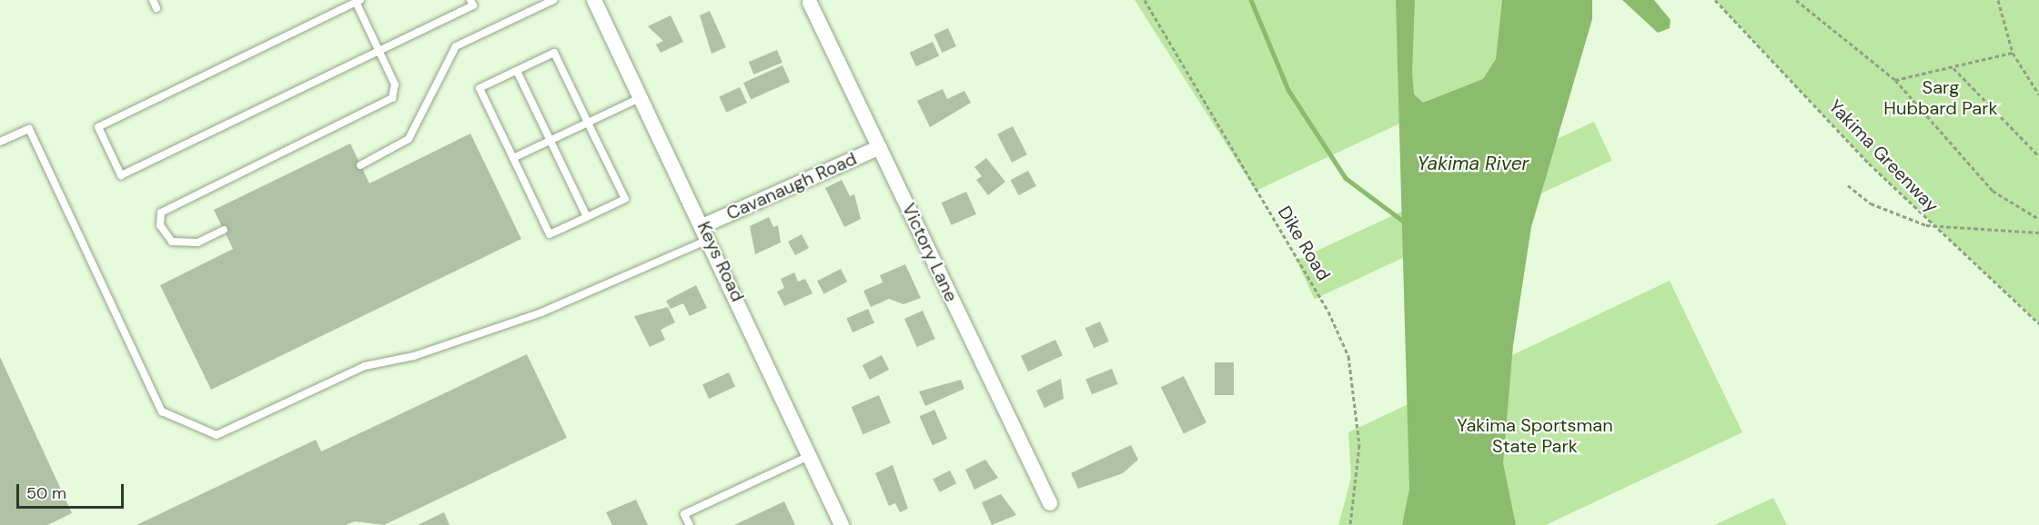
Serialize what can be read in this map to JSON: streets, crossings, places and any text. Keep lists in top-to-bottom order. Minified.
{"streets":{"street":["Cavanaugh Road","Victory Lane","Keys Road"],"path":["Yakima Greenway","Dike Road"]},"crossings":[["Cavanaugh Road","Victory Lane"],["Cavanaugh Road","Keys Road"]],"water":["Yakima River"],"parks":["Sarg Hubbard Park","Yakima Sportsman State Park"],"scale_bar":"50 m"}
